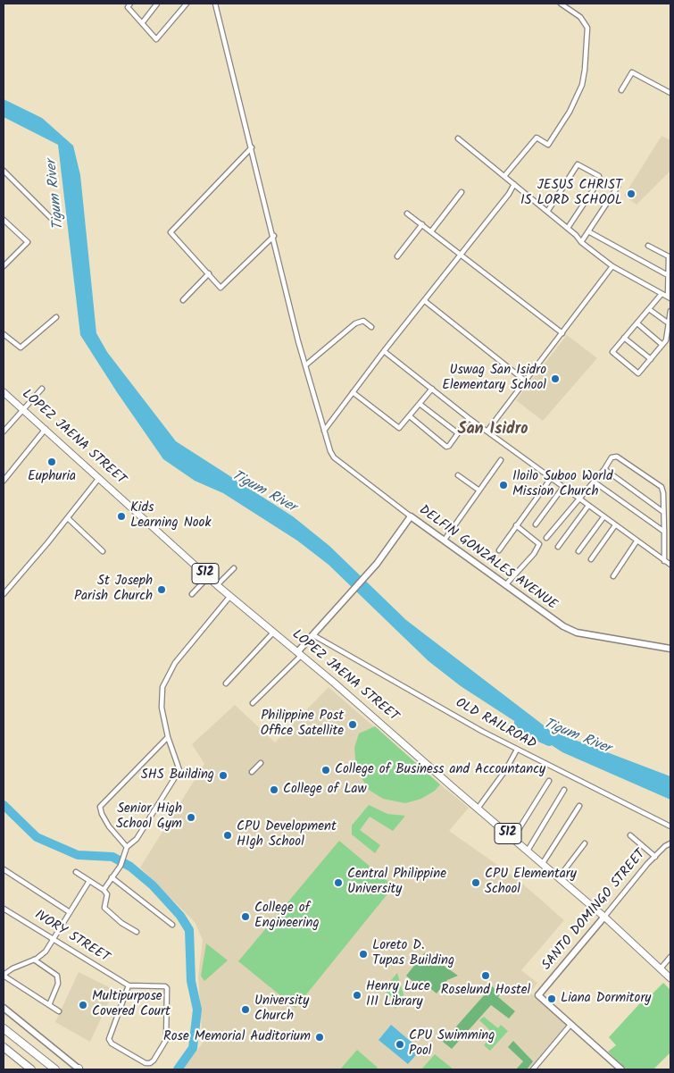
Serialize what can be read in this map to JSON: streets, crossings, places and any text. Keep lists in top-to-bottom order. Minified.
{"streets":{"main road":["LOPEZ JAENA STREET","512"],"street":["DELFIN GONZALES AVENUE","OLD RAILROAD","SANTO DOMINGO STREET","IVORY STREET"]},"crossings":[["LOPEZ JAENA STREET","SANTO DOMINGO STREET"]],"districts":["San Isidro"],"water":["Tigum River"],"places":["JESUS CHRIST IS LORD SCHOOL","Uswag San Isidro Elementary School","Euphuria","Iloilo Suboo World Mission Church","Kids Learning Nook","St Joseph Parish Church","Philippine Post Office Satellite","College of Business and Accountancy","SHS Building","College of Law","Senior High School Gym","CPU Development HIgh School","Central Philippine University","CPU Elementary School","College of Engineering","Loreto D. Tupas Building","Roselund Hostel","Henry Luce III Library","Liana Dormitory","Multipurpose Covered Court","University Church","Rose Memorial Auditorium","CPU Swimming Pool"]}
